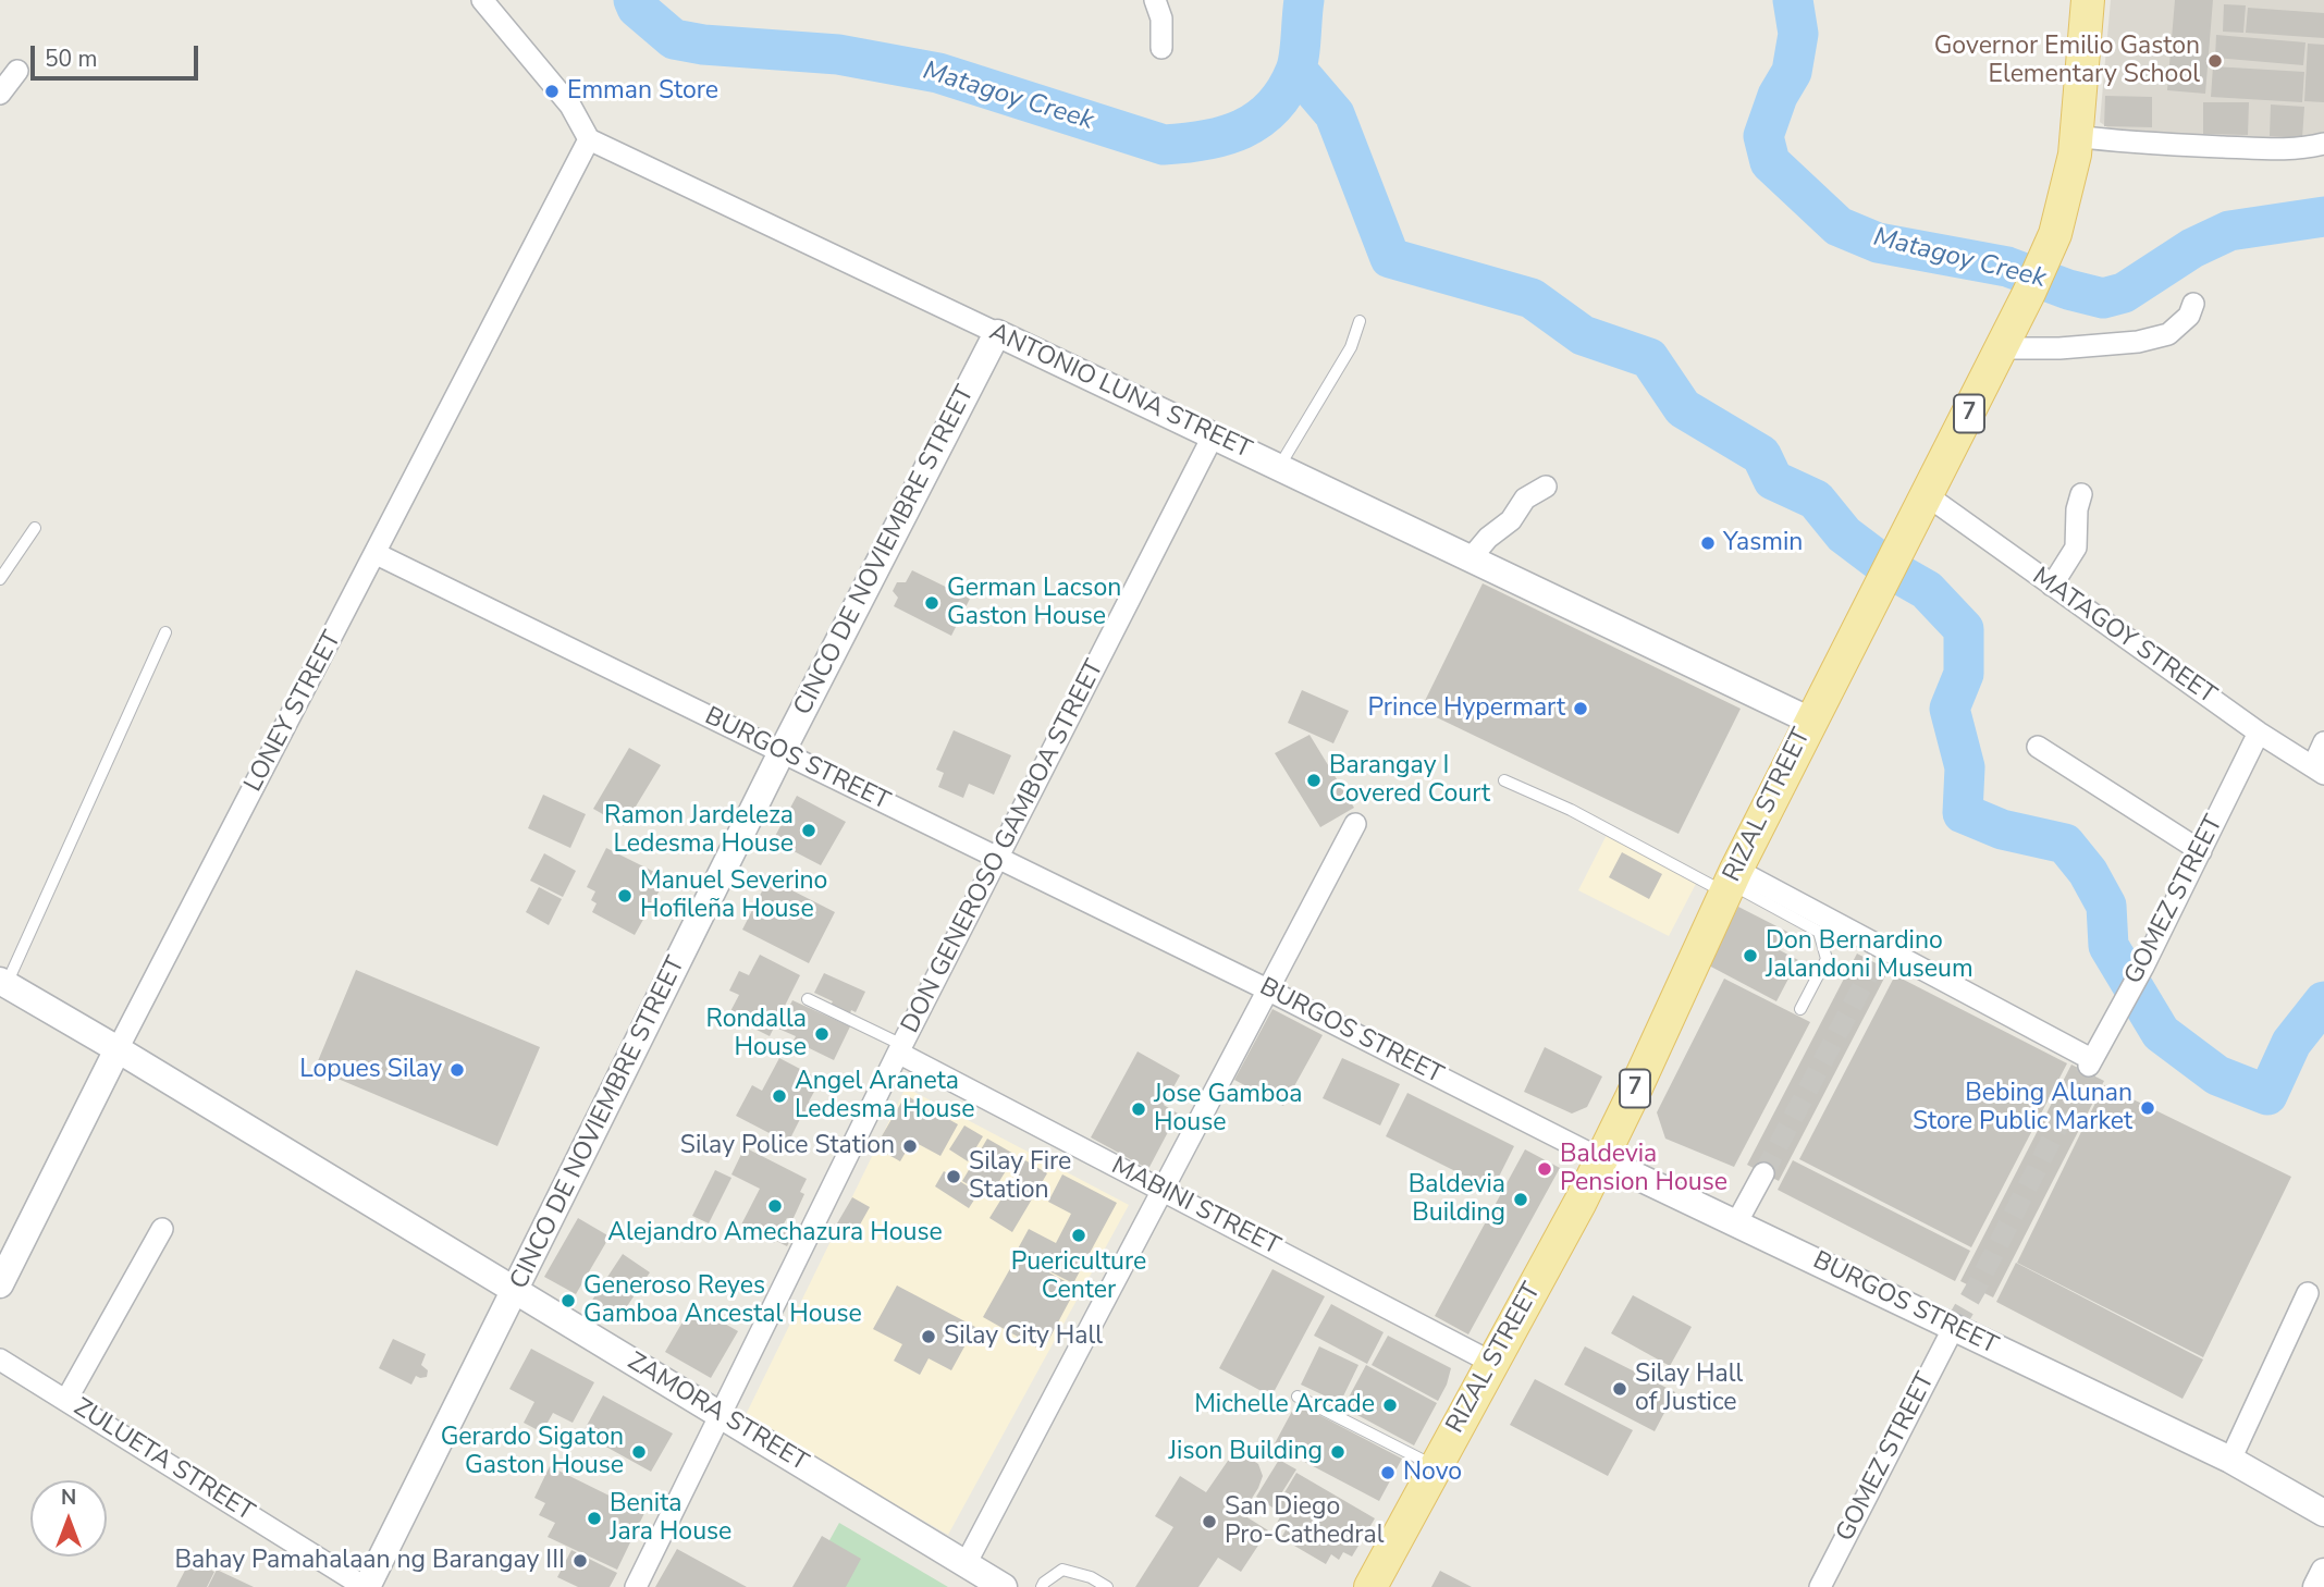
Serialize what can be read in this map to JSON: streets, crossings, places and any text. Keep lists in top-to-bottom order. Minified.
{"streets":{"main road":["7","RIZAL STREET"],"street":["ANTONIO LUNA STREET","CINCO DE NOVIEMBRE STREET","MATAGOY STREET","LONEY STREET","BURGOS STREET","DON GENEROSO GAMBOA STREET","GOMEZ STREET","MABINI STREET","ZAMORA STREET","ZULUETA STREET"]},"crossings":[["ANTONIO LUNA STREET","CINCO DE NOVIEMBRE STREET"],["ANTONIO LUNA STREET","LONEY STREET"],["ANTONIO LUNA STREET","RIZAL STREET"],["ANTONIO LUNA STREET","DON GENEROSO GAMBOA STREET"],["CINCO DE NOVIEMBRE STREET","BURGOS STREET"],["CINCO DE NOVIEMBRE STREET","ZAMORA STREET"],["CINCO DE NOVIEMBRE STREET","ZULUETA STREET"],["MATAGOY STREET","RIZAL STREET"],["MATAGOY STREET","GOMEZ STREET"],["LONEY STREET","BURGOS STREET"],["LONEY STREET","ZAMORA STREET"],["BURGOS STREET","RIZAL STREET"],["BURGOS STREET","DON GENEROSO GAMBOA STREET"],["BURGOS STREET","GOMEZ STREET"],["RIZAL STREET","GOMEZ STREET"],["RIZAL STREET","MABINI STREET"],["DON GENEROSO GAMBOA STREET","MABINI STREET"],["DON GENEROSO GAMBOA STREET","ZAMORA STREET"]],"water":["Matagoy Creek"],"places":["Governor Emilio Gaston Elementary School","Emman Store","Yasmin","German Lacson Gaston House","Prince Hypermart","Barangay I Covered Court","Ramon Jardeleza Ledesma House","Manuel Severino Hofileña House","Don Bernardino Jalandoni Museum","Rondalla House","Lopues Silay","Angel Araneta Ledesma House","Bebing Alunan Store Public Market","Jose Gamboa House","Silay Police Station","Baldevia Pension House","Silay Fire Station","Baldevia Building","Alejandro Amechazura House","Puericulture Center","Generoso Reyes Gamboa Ancestal House","Silay City Hall","Silay Hall of Justice","Michelle Arcade","Gerardo Sigaton Gaston House","Jison Building","Novo","Benita Jara House","San Diego Pro-Cathedral","Bahay Pamahalaan ng Barangay III"],"scale_bar":"50 m","north":"top"}
